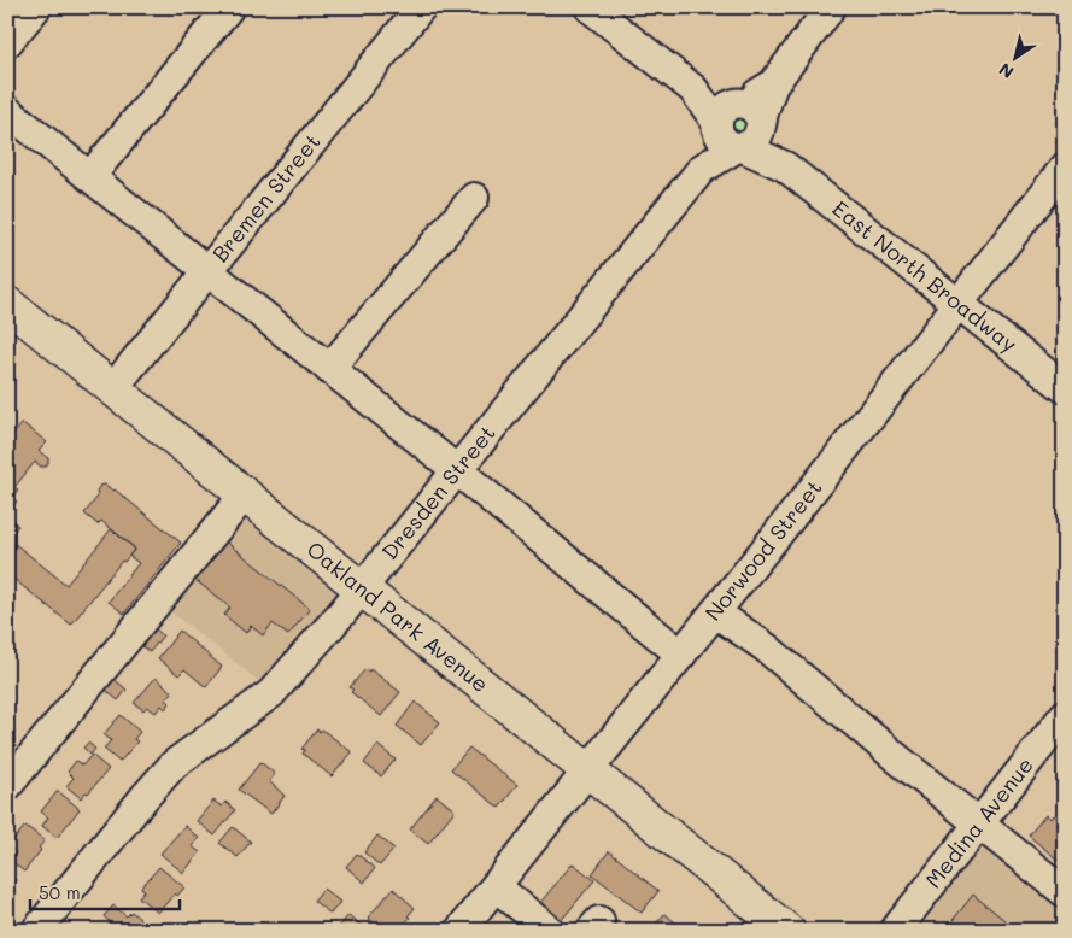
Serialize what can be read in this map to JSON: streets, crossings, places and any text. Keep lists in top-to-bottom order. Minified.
{"streets":{"main road":["Oakland Park Avenue"],"street":["Bremen Street","East North Broadway","Dresden Street","Norwood Street","Medina Avenue"]},"crossings":[["Bremen Street","Oakland Park Avenue"],["East North Broadway","Dresden Street"],["East North Broadway","Norwood Street"],["Dresden Street","Oakland Park Avenue"],["Norwood Street","Oakland Park Avenue"]],"scale_bar":"50 m","north":"bottom left"}
